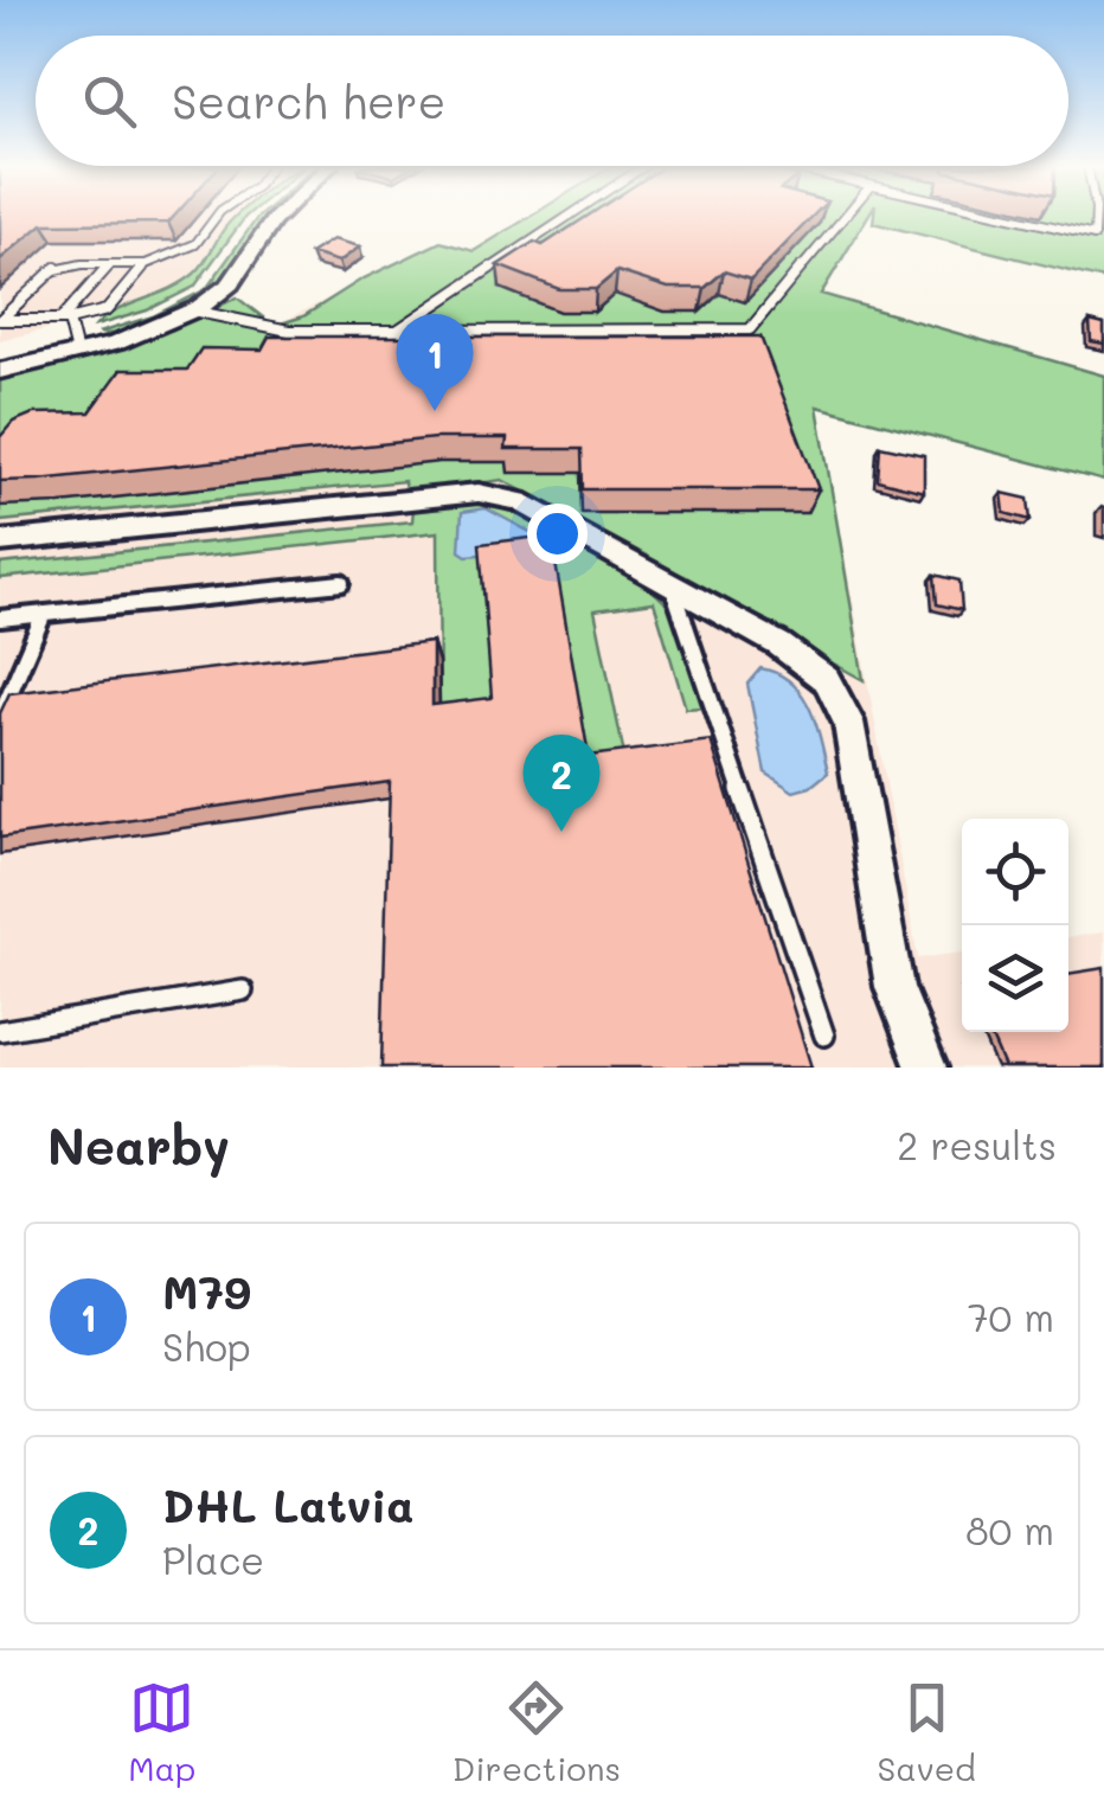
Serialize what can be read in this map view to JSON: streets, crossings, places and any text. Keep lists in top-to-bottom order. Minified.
{"page":{"search":"Search here","pins":["1","2"],"heading":["Nearby","2 results"],"list":[{"mark":"1","name":"M79","note":"Shop","value":"70 m"},{"mark":"2","name":"DHL Latvia","note":"Place","value":"80 m"}],"nav":["Map","Directions","Saved"]}}
